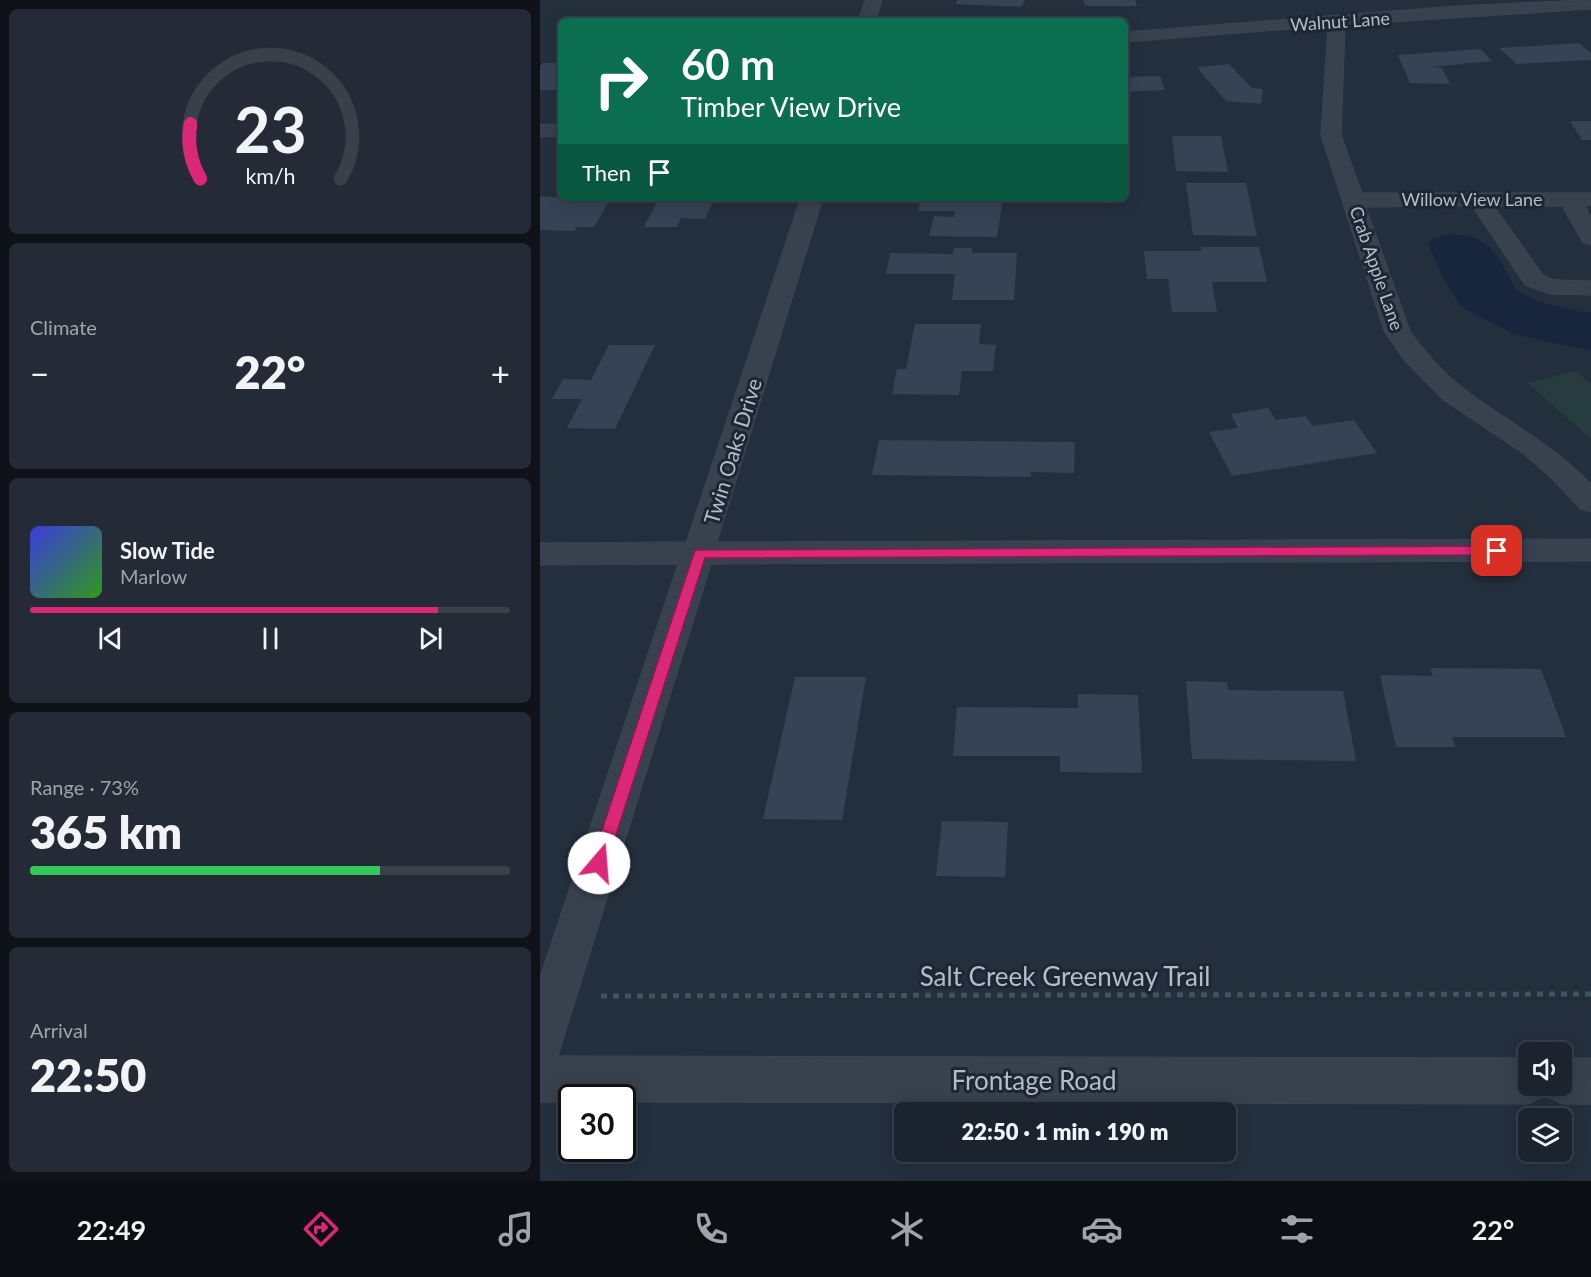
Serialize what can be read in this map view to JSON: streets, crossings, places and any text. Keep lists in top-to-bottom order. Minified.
{"streets":{"street":["Walnut Lane","Willow View Lane","Crab Apple Lane","Twin Oaks Drive","Frontage Road"],"path":["Salt Creek Greenway Trail"]},"crossings":[["Walnut Lane","Crab Apple Lane"],["Willow View Lane","Crab Apple Lane"],["Twin Oaks Drive","Salt Creek Greenway Trail"]],"page":{"turn":["60 m","Timber View Drive"],"then":"Then","tile":["Climate",["Range · 73%","365 km"],["Arrival","22:50"]],"heat":["−","22°","+"],"song":["Slow Tide","Marlow"],"limit":"30","trip":"22:50 · 1 min · 190 m","tabs":["22:49","22°"],"gauge":["23","km/h"]}}
